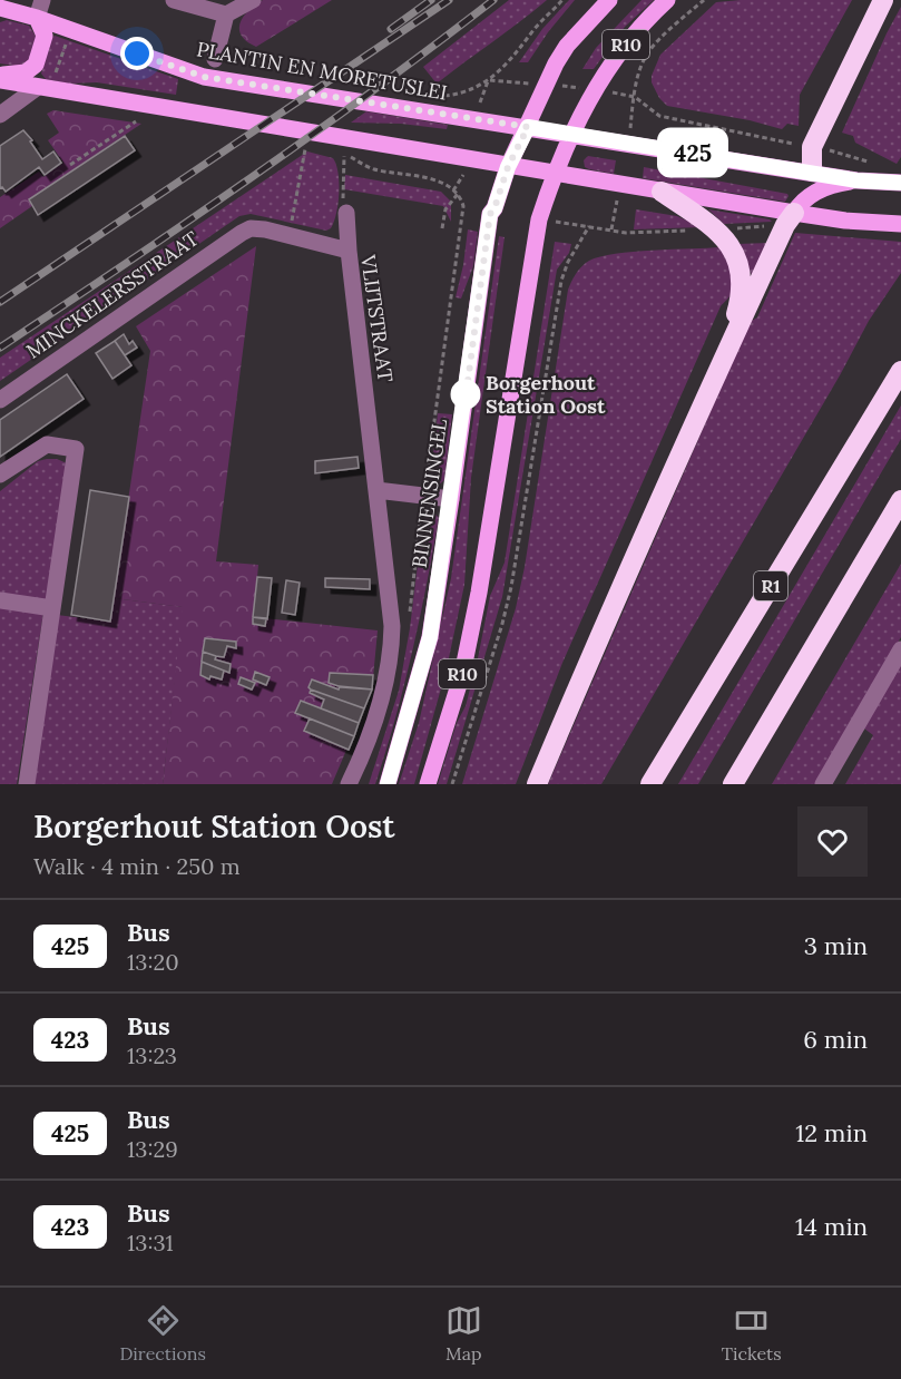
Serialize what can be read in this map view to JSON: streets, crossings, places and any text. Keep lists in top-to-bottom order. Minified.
{"streets":{"highway":["R1"],"main road":["R10","PLANTIN EN MORETUSLEI","BINNENSINGEL"],"street":["MINCKELERSSTRAAT","VLIJTSTRAAT"]},"crossings":[["R10","PLANTIN EN MORETUSLEI"],["R10","BINNENSINGEL"],["MINCKELERSSTRAAT","VLIJTSTRAAT"]],"places":["Borgerhout Station Oost"],"lines":["bus line 425"],"page":{"on_map":"425","heading":["Borgerhout Station Oost","Walk · 4 min · 250 m"],"list":[{"mark":"425","name":"Bus","note":"13:20","value":"3 min"},{"mark":"423","name":"Bus","note":"13:23","value":"6 min"},{"mark":"425","name":"Bus","note":"13:29","value":"12 min"},{"mark":"423","name":"Bus","note":"13:31","value":"14 min"}],"tabs":["Directions","Map","Tickets"]}}
